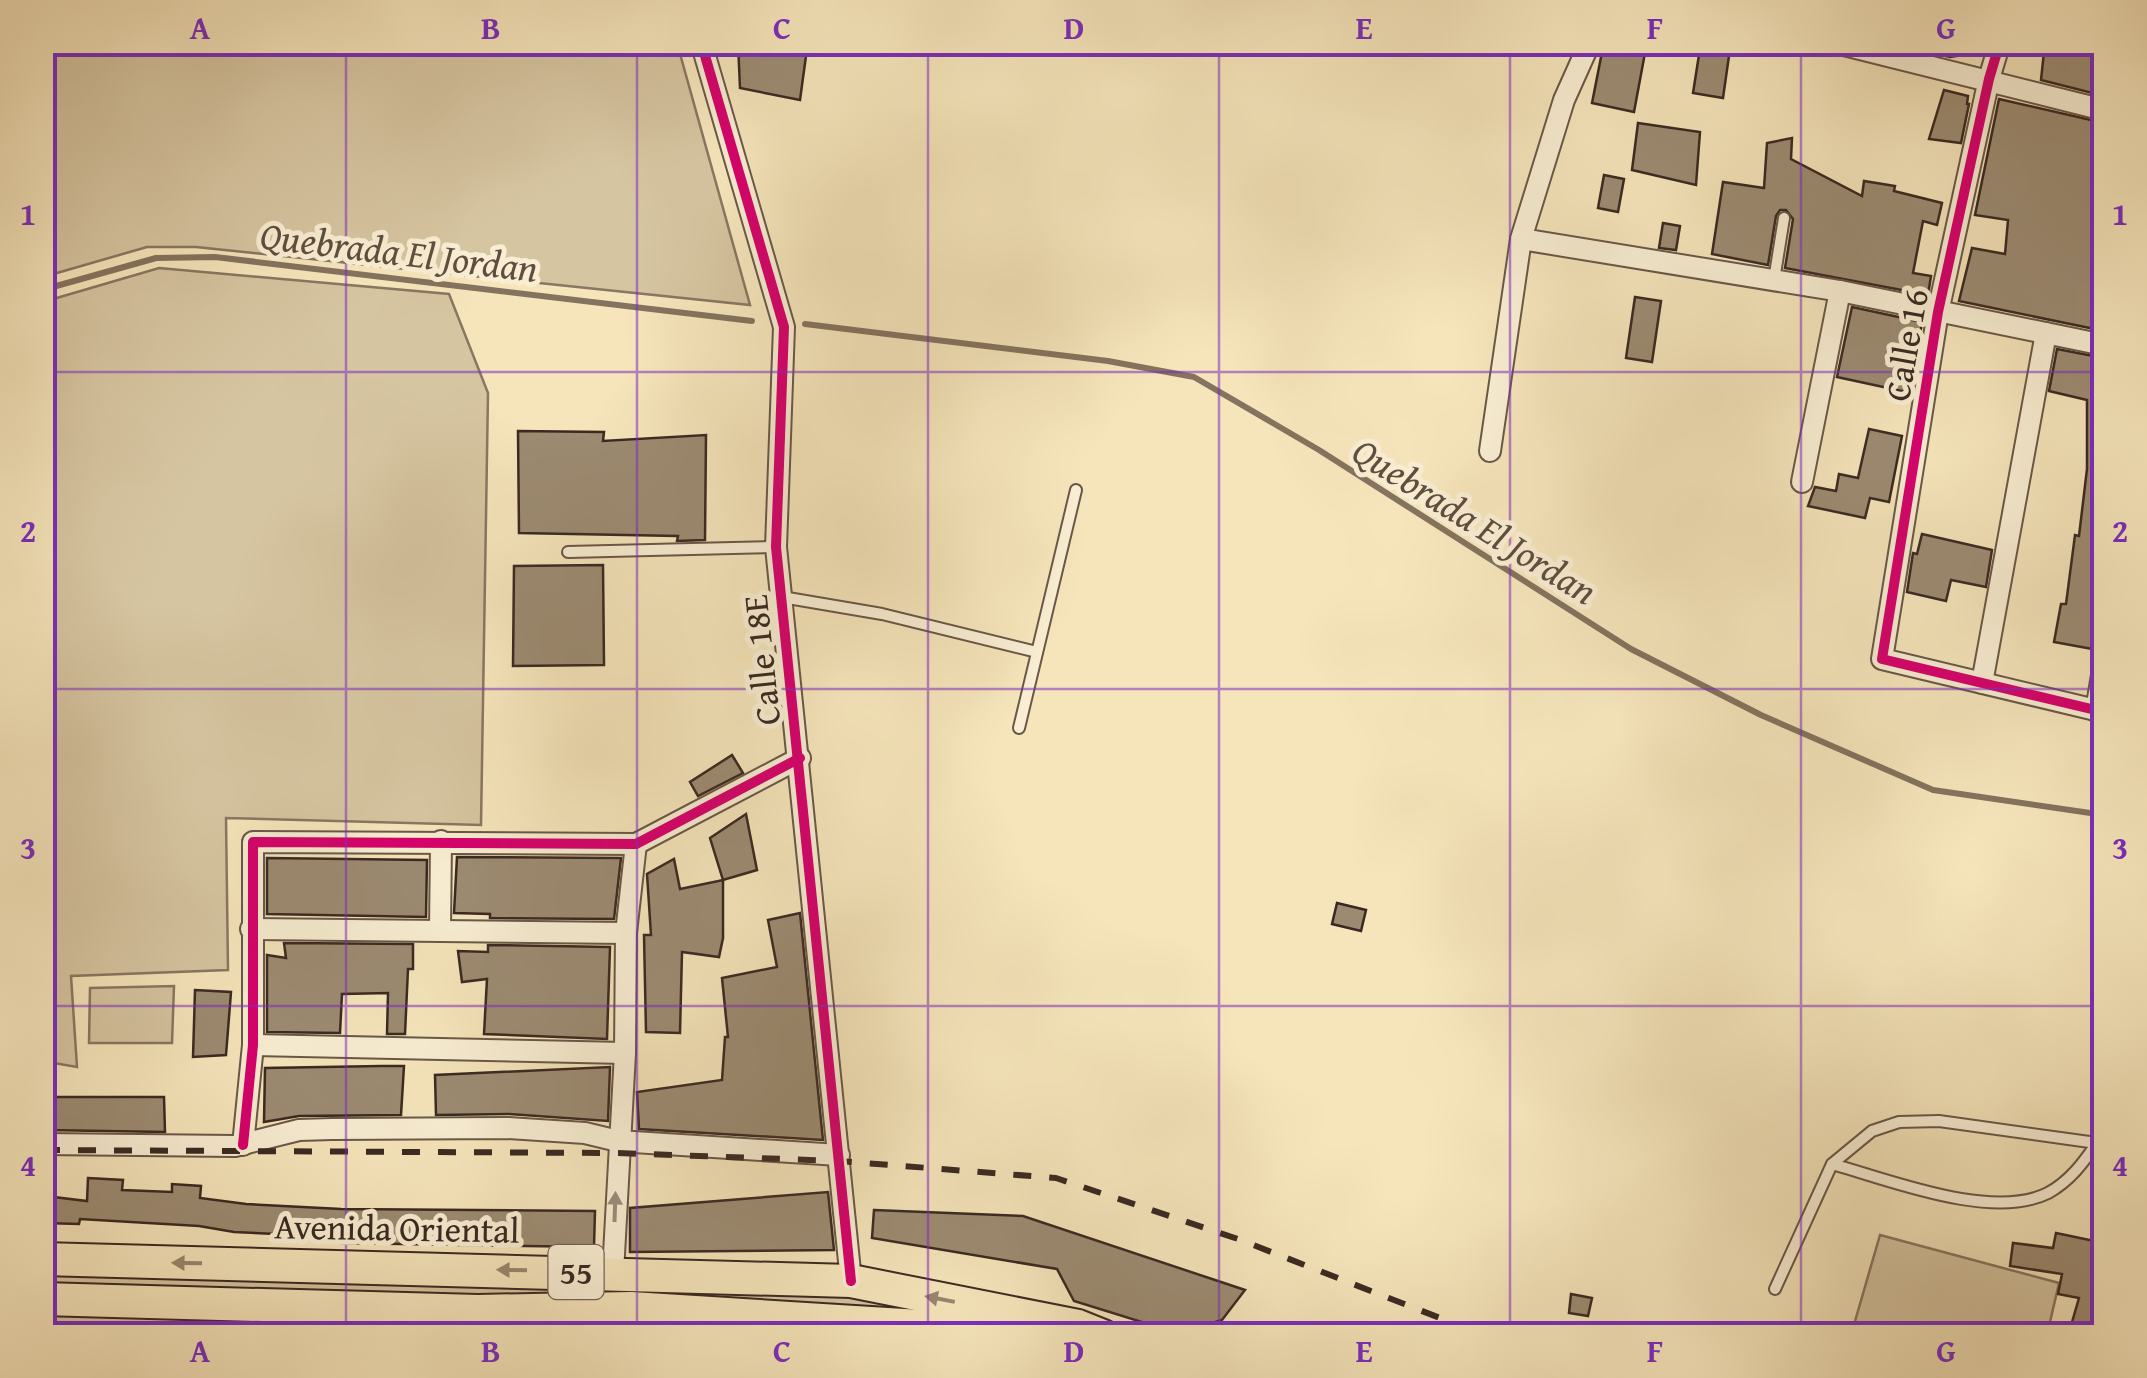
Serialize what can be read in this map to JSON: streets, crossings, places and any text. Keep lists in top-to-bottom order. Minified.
{"streets":{"main road":["Avenida Oriental","55"],"street":["Calle 16","Calle 18E"]},"crossings":[["Calle 18E","Avenida Oriental"]],"water":["Quebrada El Jordan"],"grid":{"columns":["A","B","C","D","E","F","G"],"rows":["1","2","3","4"]}}
